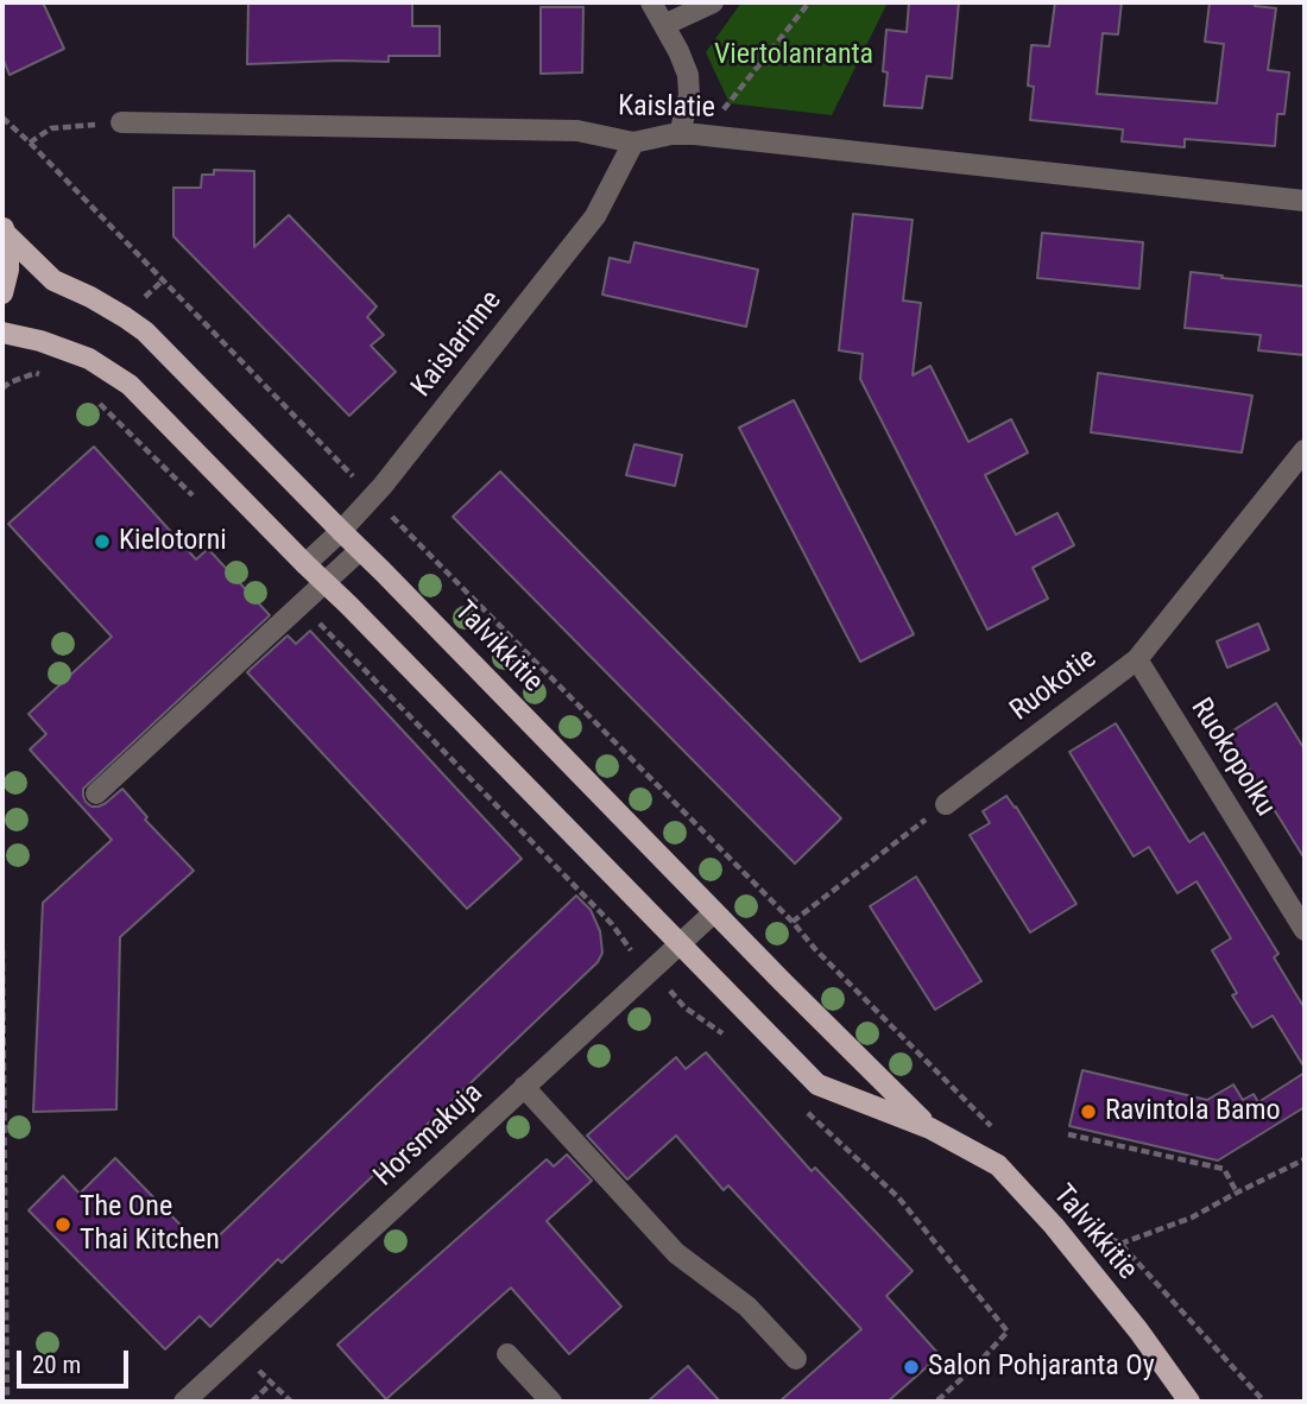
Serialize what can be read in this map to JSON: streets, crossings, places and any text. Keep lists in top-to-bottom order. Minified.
{"streets":{"main road":["Talvikkitie"],"street":["Kaislatie","Kaislarinne","Ruokotie","Ruokopolku","Horsmakuja"]},"crossings":[["Kaislatie","Kaislarinne"],["Kaislarinne","Talvikkitie"],["Talvikkitie","Horsmakuja"],["Ruokotie","Ruokopolku"]],"parks":["Viertolanranta"],"places":["Kielotorni","Ravintola Bamo","The One Thai Kitchen","Salon Pohjaranta Oy"],"scale_bar":"20 m"}
